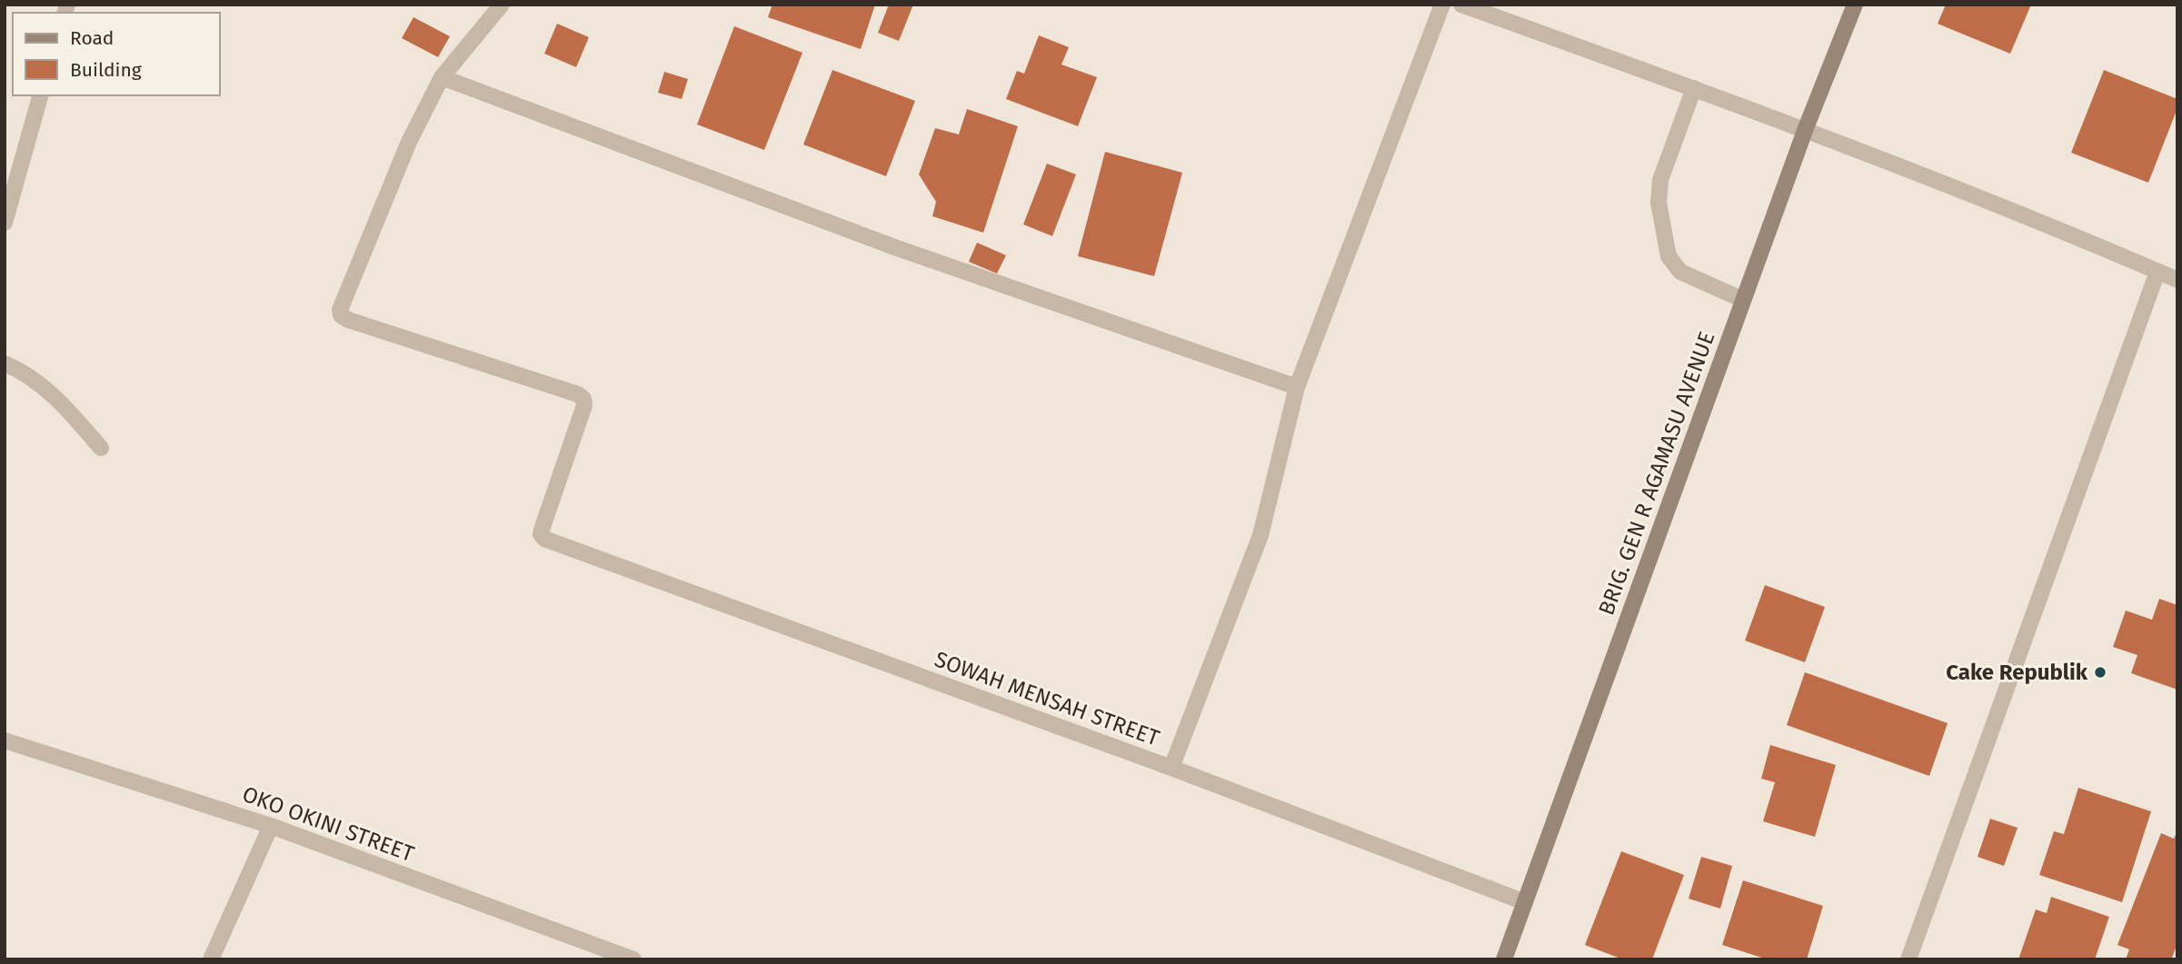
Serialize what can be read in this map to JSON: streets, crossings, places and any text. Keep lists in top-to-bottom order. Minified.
{"streets":{"street":["BRIG. GEN R AGAMASU AVENUE","SOWAH MENSAH STREET","OKO OKINI STREET"]},"crossings":[["BRIG. GEN R AGAMASU AVENUE","SOWAH MENSAH STREET"]],"places":["Cake Republik"],"legend":["Road","Building"]}
